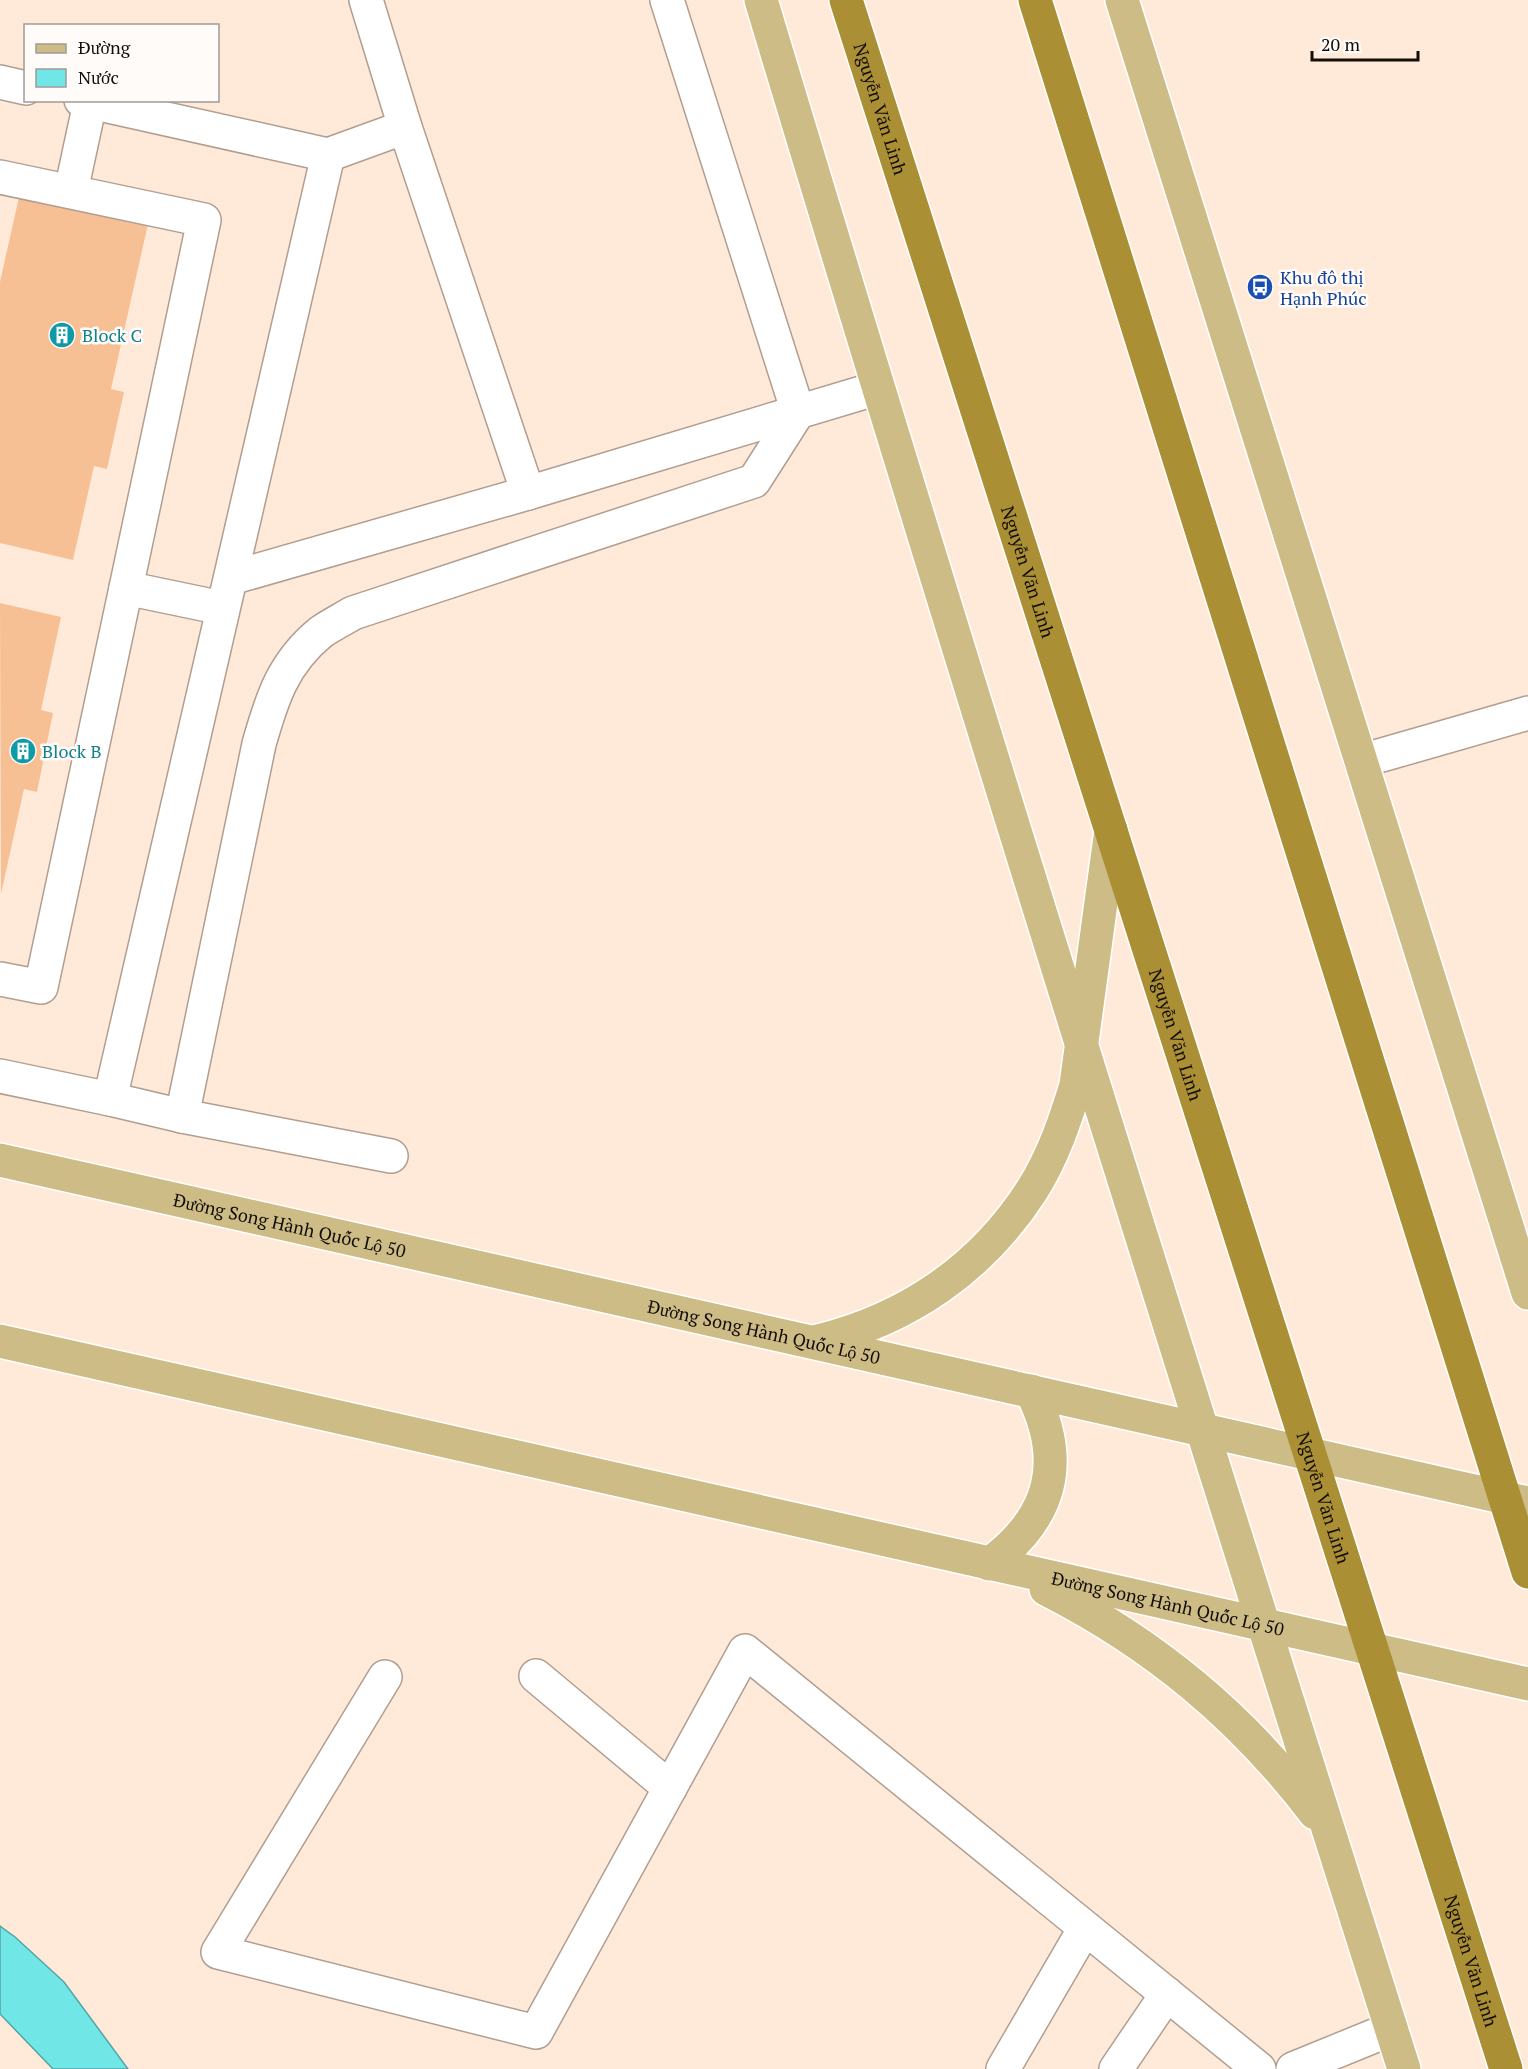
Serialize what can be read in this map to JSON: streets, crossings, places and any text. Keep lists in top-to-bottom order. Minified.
{"streets":{"highway":["Nguyễn Văn Linh"],"main road":["Đường Song Hành Quốc Lộ 50"]},"crossings":[["Nguyễn Văn Linh","Đường Song Hành Quốc Lộ 50"]],"places":{"bus stop":["Khu đô thị Hạnh Phúc"],"building":["Block C","Block B"]},"legend":["Đường","Nước"],"scale_bar":"20 m"}
